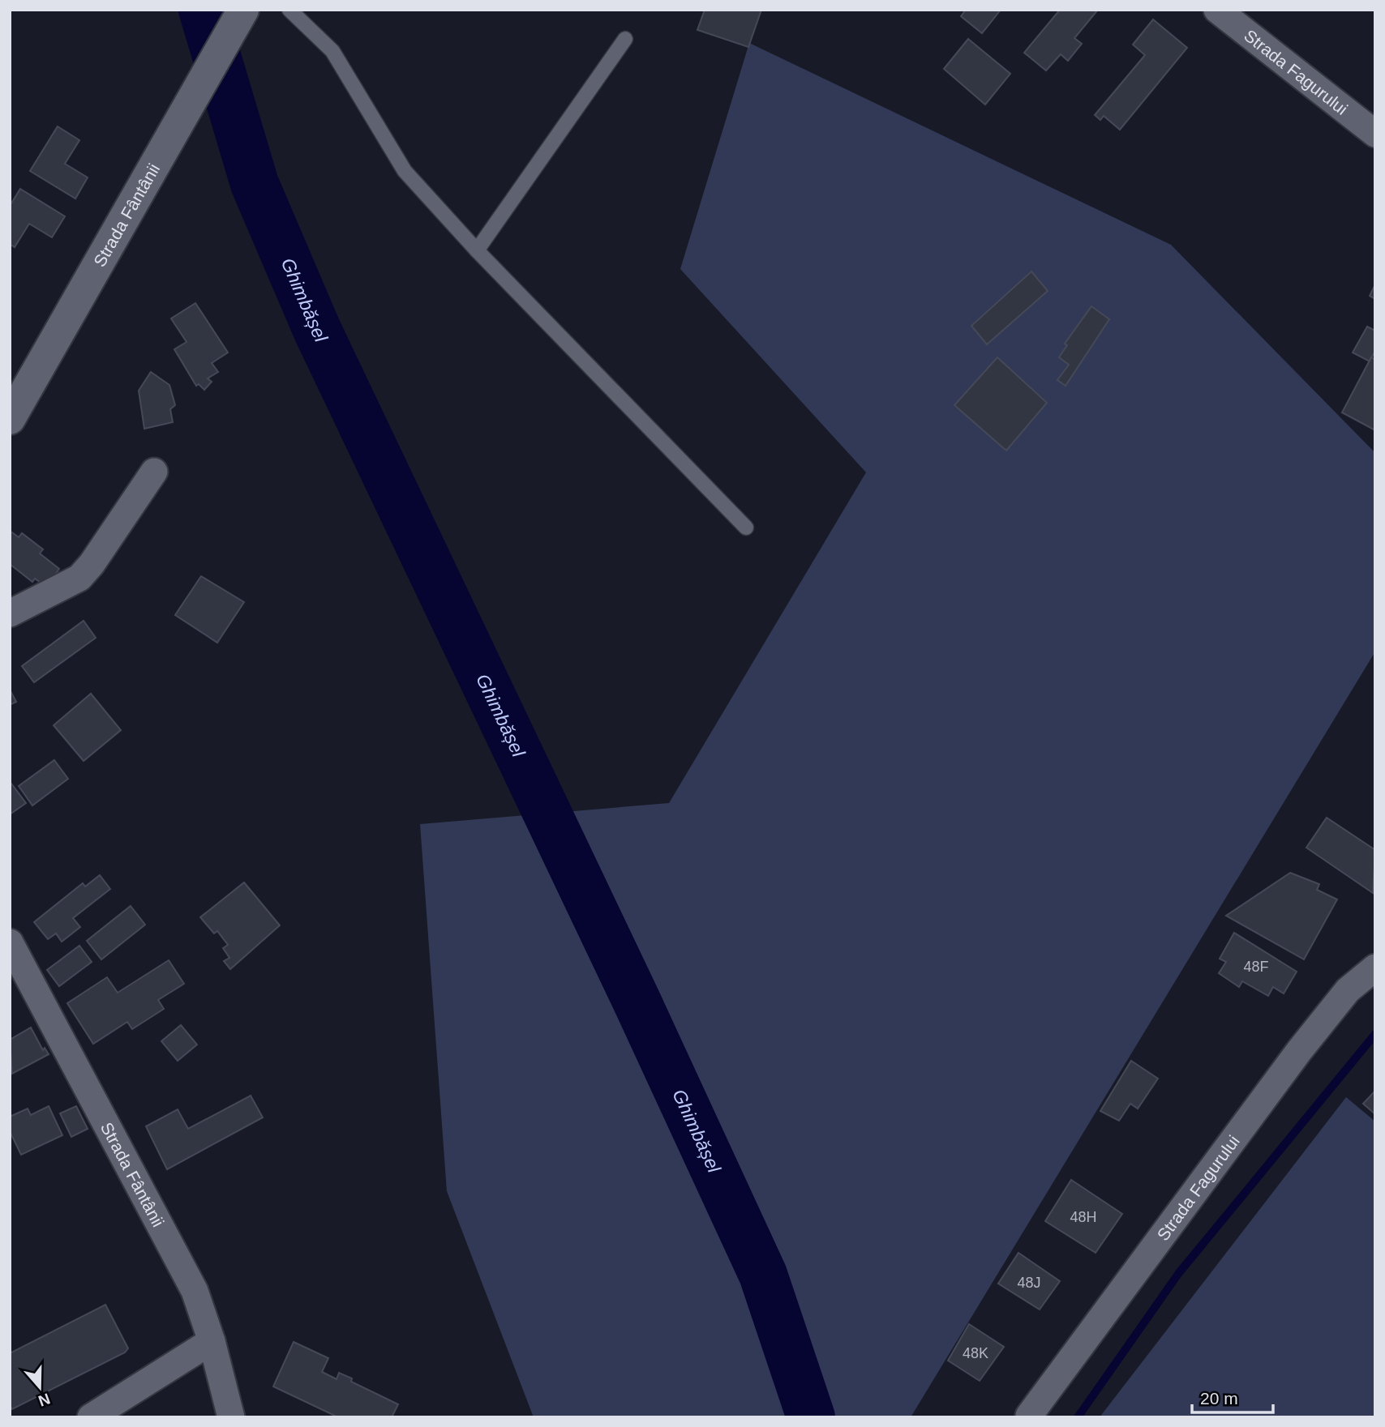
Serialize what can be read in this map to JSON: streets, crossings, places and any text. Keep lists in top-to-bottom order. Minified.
{"streets":{"street":["Strada Fagurului","Strada Fântânii"]},"water":["Ghimbășel"],"house_numbers":["48F","48H","48J","48K"],"scale_bar":"20 m","north":"bottom"}
